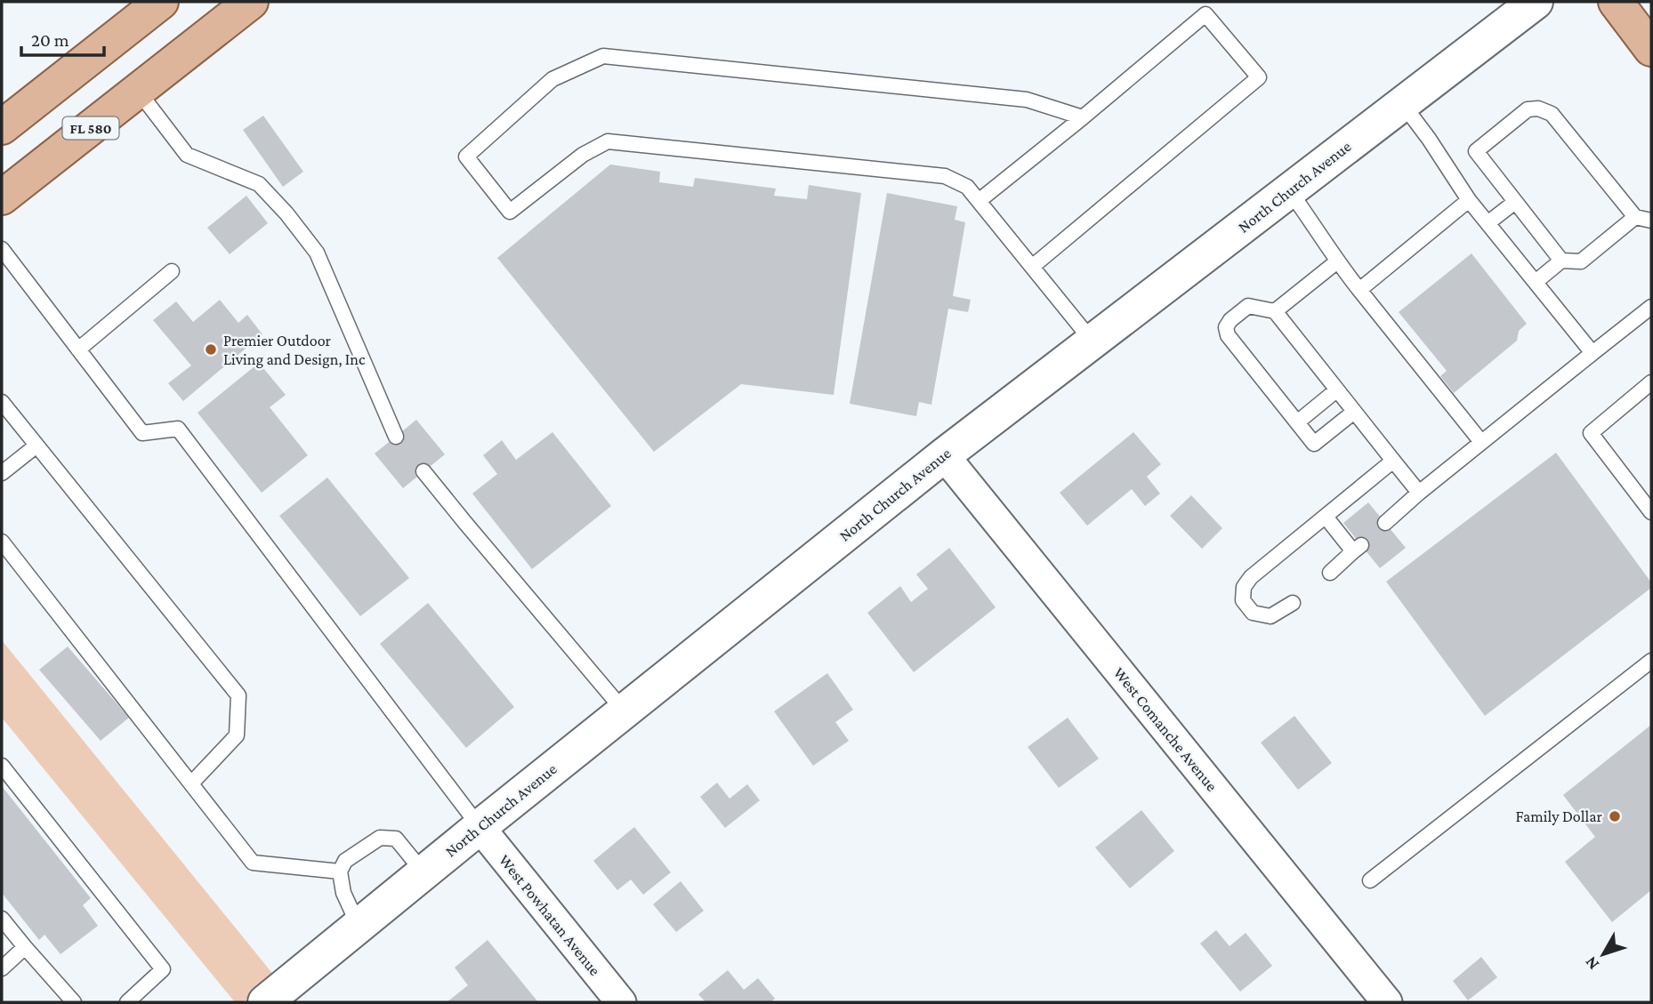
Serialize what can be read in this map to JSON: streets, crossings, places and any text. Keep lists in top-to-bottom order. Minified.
{"streets":{"main road":["FL 580"],"street":["North Church Avenue","West Comanche Avenue","West Powhatan Avenue"]},"crossings":[["North Church Avenue","West Comanche Avenue"],["North Church Avenue","West Powhatan Avenue"]],"places":["Premier Outdoor Living and Design, Inc","Family Dollar"],"scale_bar":"20 m","north":"bottom left"}
